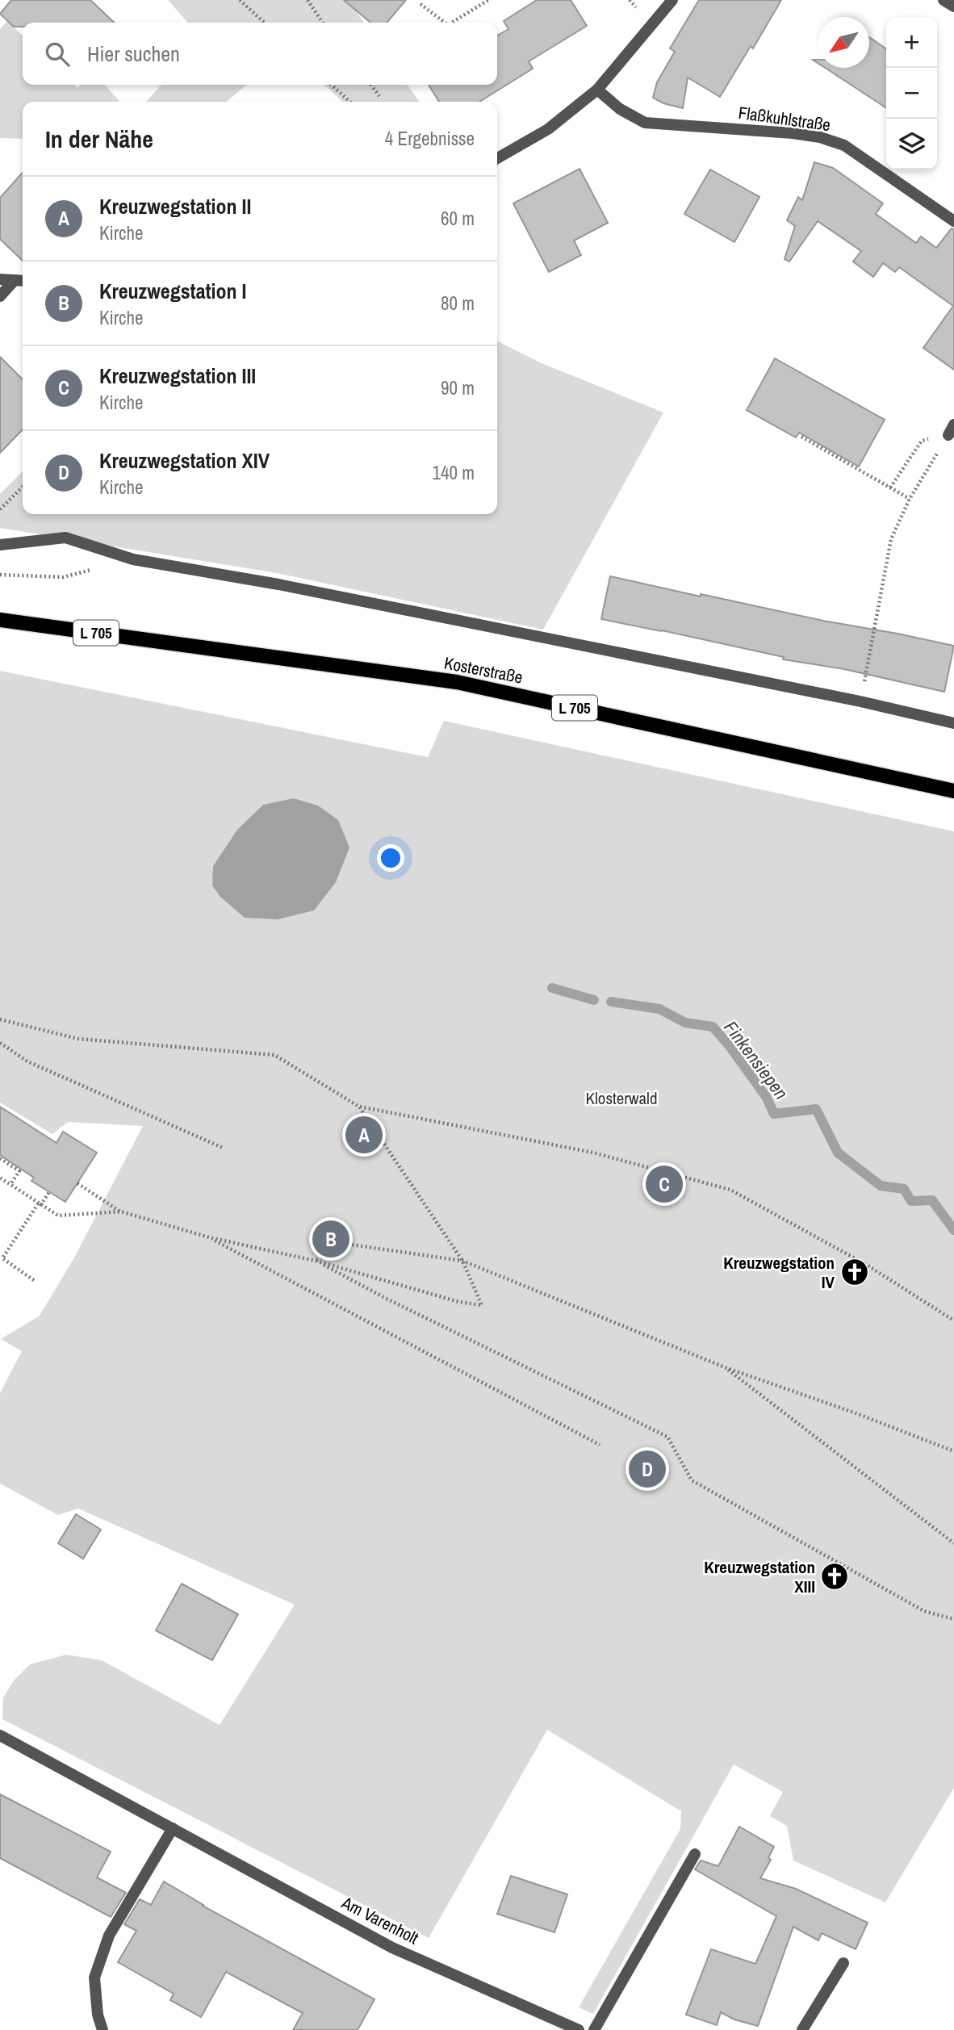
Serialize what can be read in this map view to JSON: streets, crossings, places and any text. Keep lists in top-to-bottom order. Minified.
{"streets":{"main road":["L 705","Kosterstraße"],"street":["Flaßkuhlstraße","Am Varenholt"]},"water":["Finkensiepen"],"parks":["Klosterwald"],"places":{"church":["Kreuzwegstation IV","Kreuzwegstation XIII"]},"north":"bottom left","page":{"map_buttons":["+","−"],"search":"Hier suchen","heading":["In der Nähe","4 Ergebnisse"],"list":[{"mark":"A","name":"Kreuzwegstation II","note":"Kirche","value":"60 m"},{"mark":"B","name":"Kreuzwegstation I","note":"Kirche","value":"80 m"},{"mark":"C","name":"Kreuzwegstation III","note":"Kirche","value":"90 m"},{"mark":"D","name":"Kreuzwegstation XIV","note":"Kirche","value":"140 m"}],"pins":["A","C","B","D"]}}
